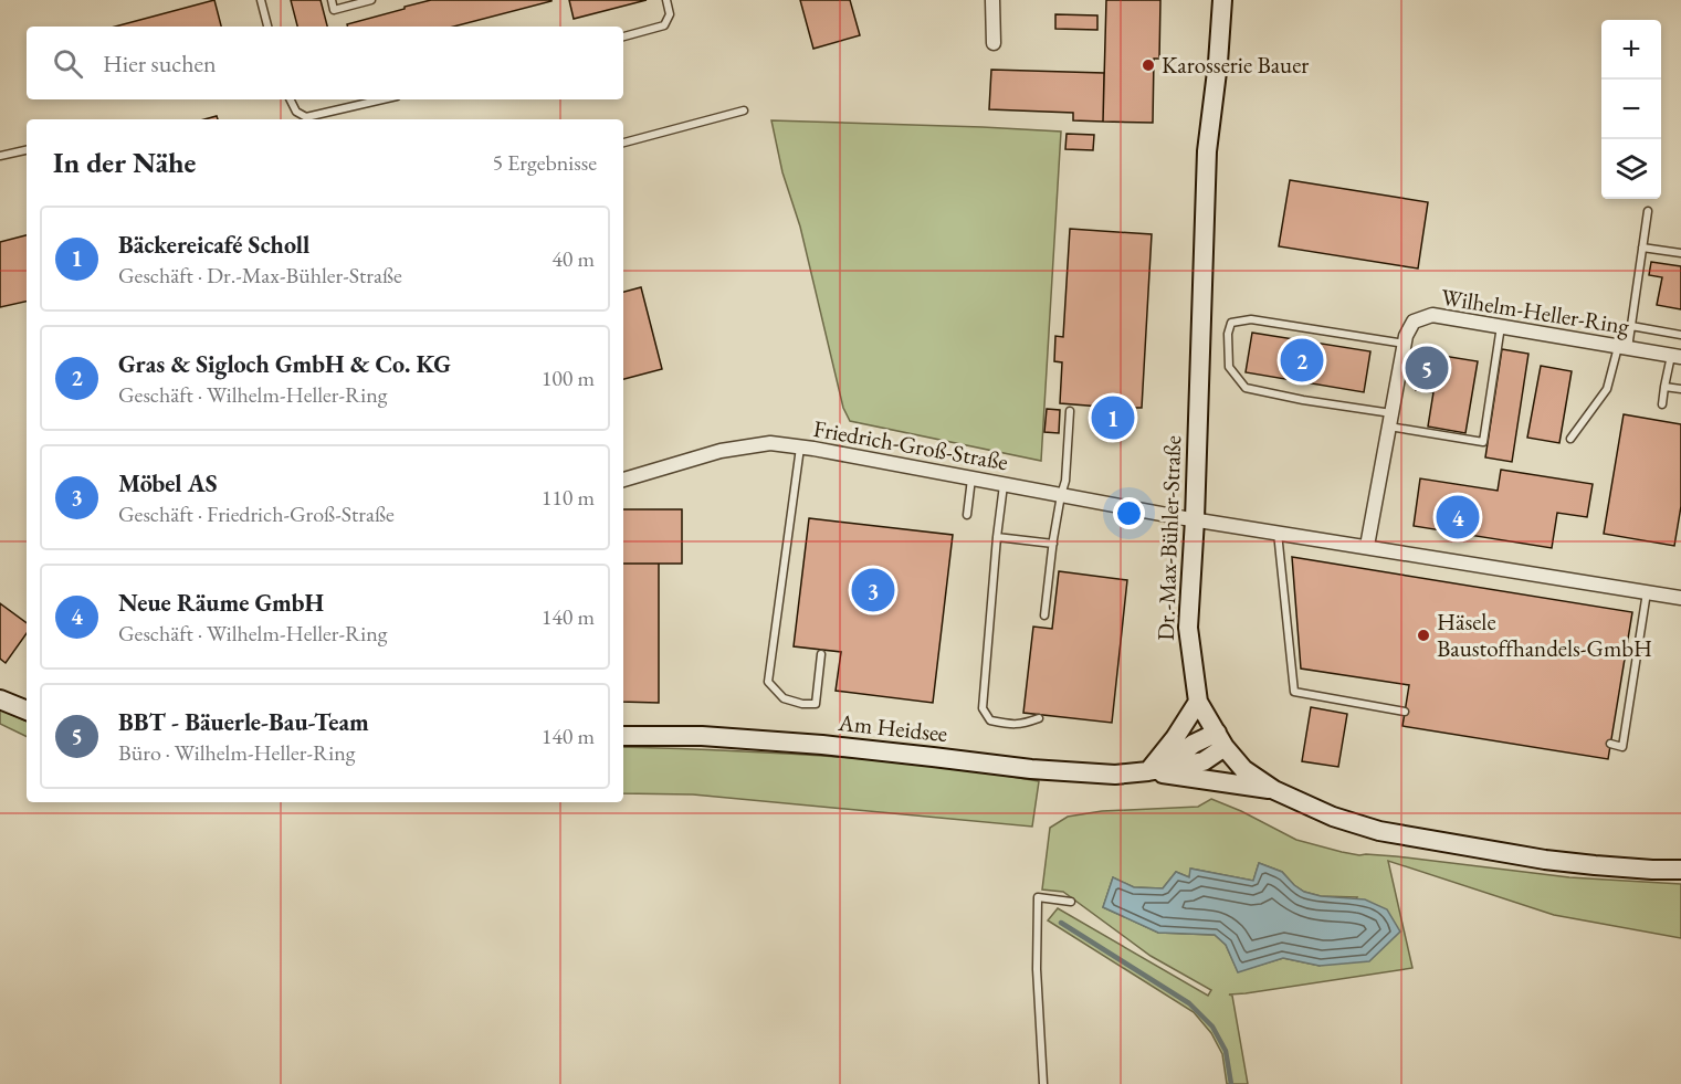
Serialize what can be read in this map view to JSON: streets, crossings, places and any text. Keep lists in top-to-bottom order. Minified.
{"streets":{"main road":["Dr.-Max-Bühler-Straße","Am Heidsee"],"street":["Wilhelm-Heller-Ring","Friedrich-Groß-Straße"]},"crossings":[["Friedrich-Groß-Straße","Dr.-Max-Bühler-Straße"],["Dr.-Max-Bühler-Straße","Am Heidsee"]],"places":["Karosserie Bauer","Häsele Baustoffhandels-GmbH"],"page":{"map_buttons":["+","−"],"search":"Hier suchen","heading":["In der Nähe","5 Ergebnisse"],"list":[{"mark":"1","name":"Bäckereicafé Scholl","note":"Geschäft · Dr.-Max-Bühler-Straße","value":"40 m"},{"mark":"2","name":"Gras & Sigloch GmbH & Co. KG","note":"Geschäft · Wilhelm-Heller-Ring","value":"100 m"},{"mark":"3","name":"Möbel AS","note":"Geschäft · Friedrich-Groß-Straße","value":"110 m"},{"mark":"4","name":"Neue Räume GmbH","note":"Geschäft · Wilhelm-Heller-Ring","value":"140 m"},{"mark":"5","name":"BBT - Bäuerle-Bau-Team","note":"Büro · Wilhelm-Heller-Ring","value":"140 m"}],"pins":["2","5","1","4","3"]}}
